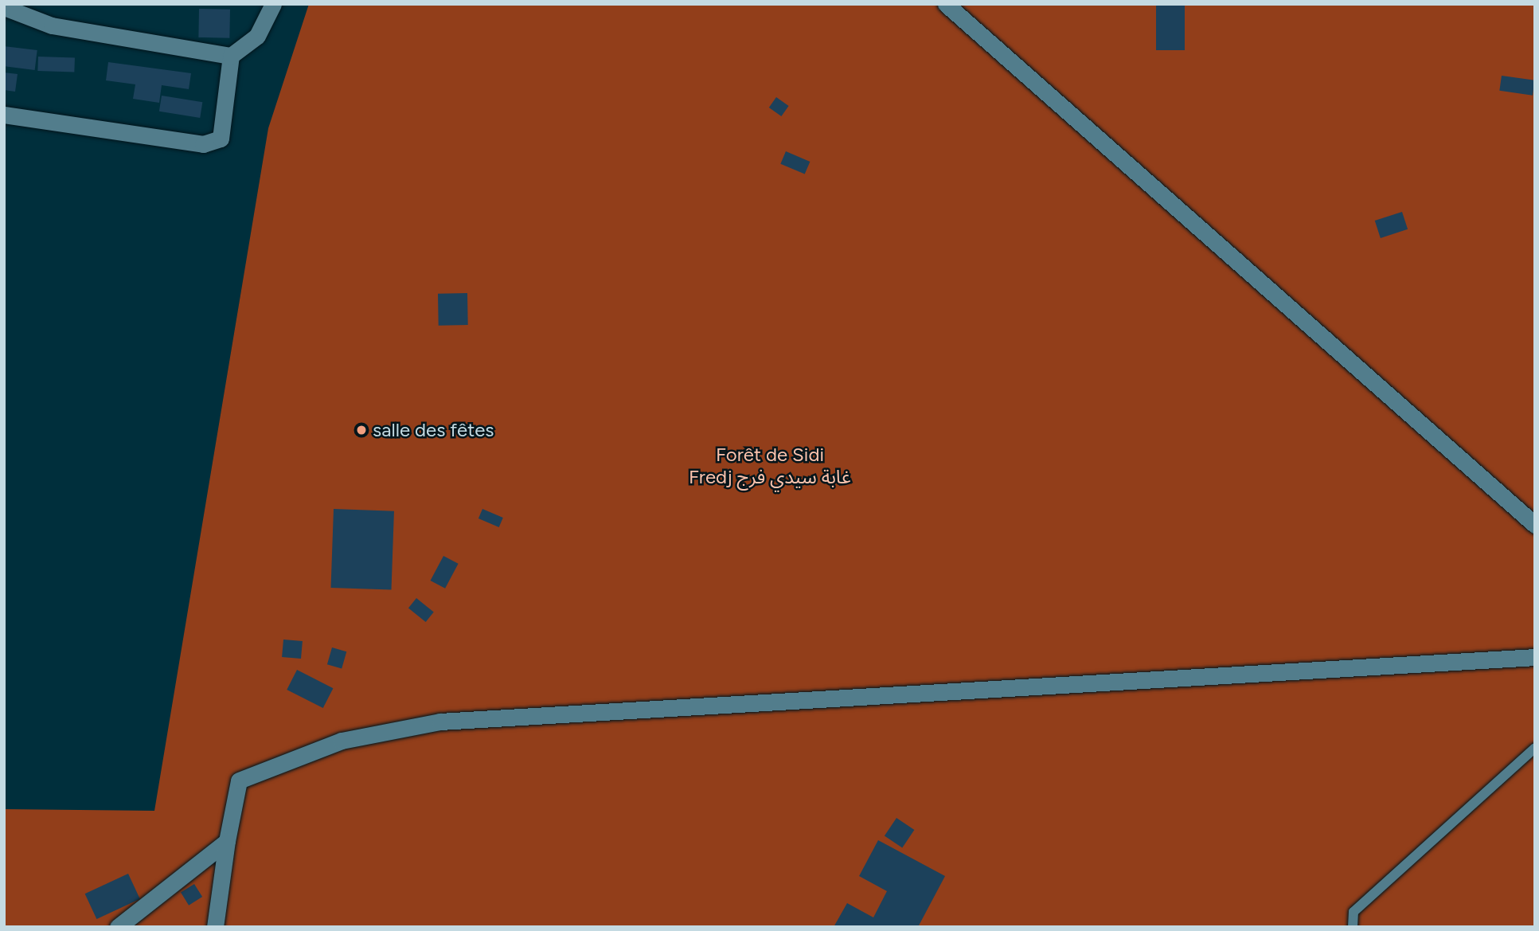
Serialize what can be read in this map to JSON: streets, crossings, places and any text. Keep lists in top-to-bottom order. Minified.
{"parks":["Forêt de Sidi Fredj غابة سيدي فرج"],"places":["salle des fêtes"]}
